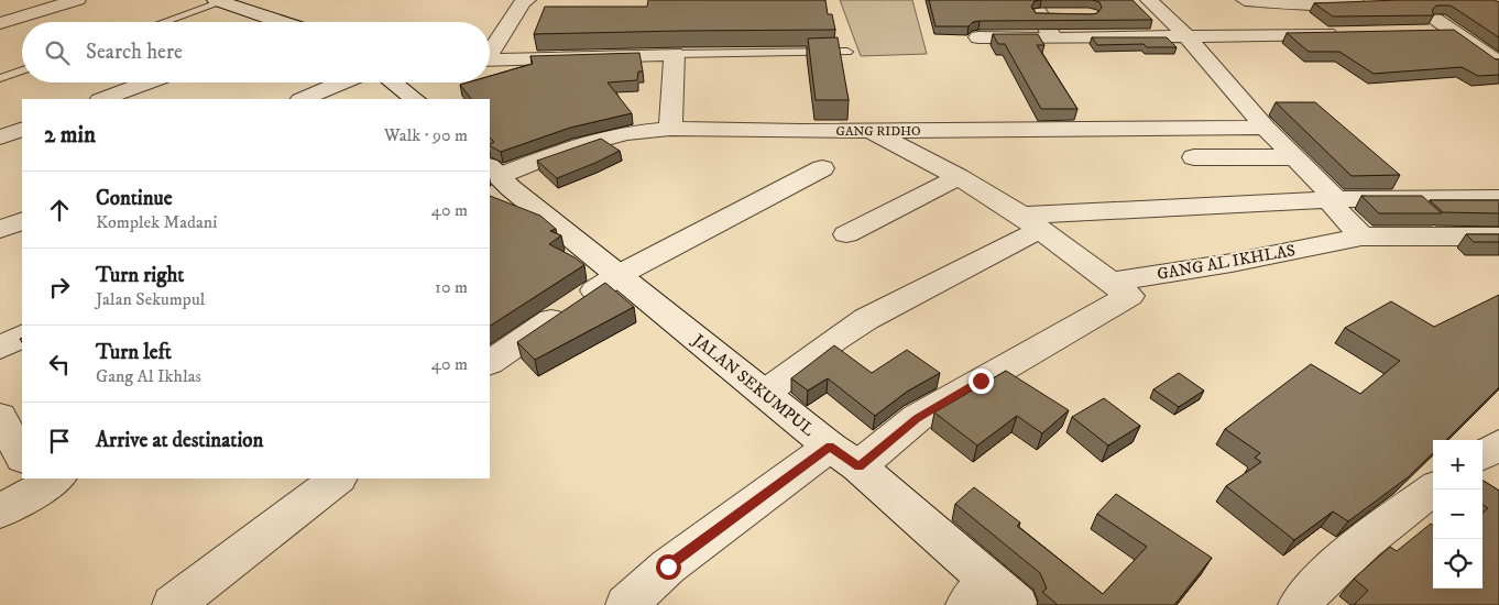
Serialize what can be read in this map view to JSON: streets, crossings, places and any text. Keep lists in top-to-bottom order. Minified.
{"streets":{"street":["GANG RIDHO","GANG AL IKHLAS","JALAN SEKUMPUL"]},"crossings":[["GANG RIDHO","JALAN SEKUMPUL"]],"page":{"search":"Search here","heading":["2 min","Walk · 90 m"],"list":[["Continue","Komplek Madani","40 m"],["Turn right","Jalan Sekumpul","10 m"],["Turn left","Gang Al Ikhlas","40 m"],"Arrive at destination"],"map_buttons":["+","−"]}}
